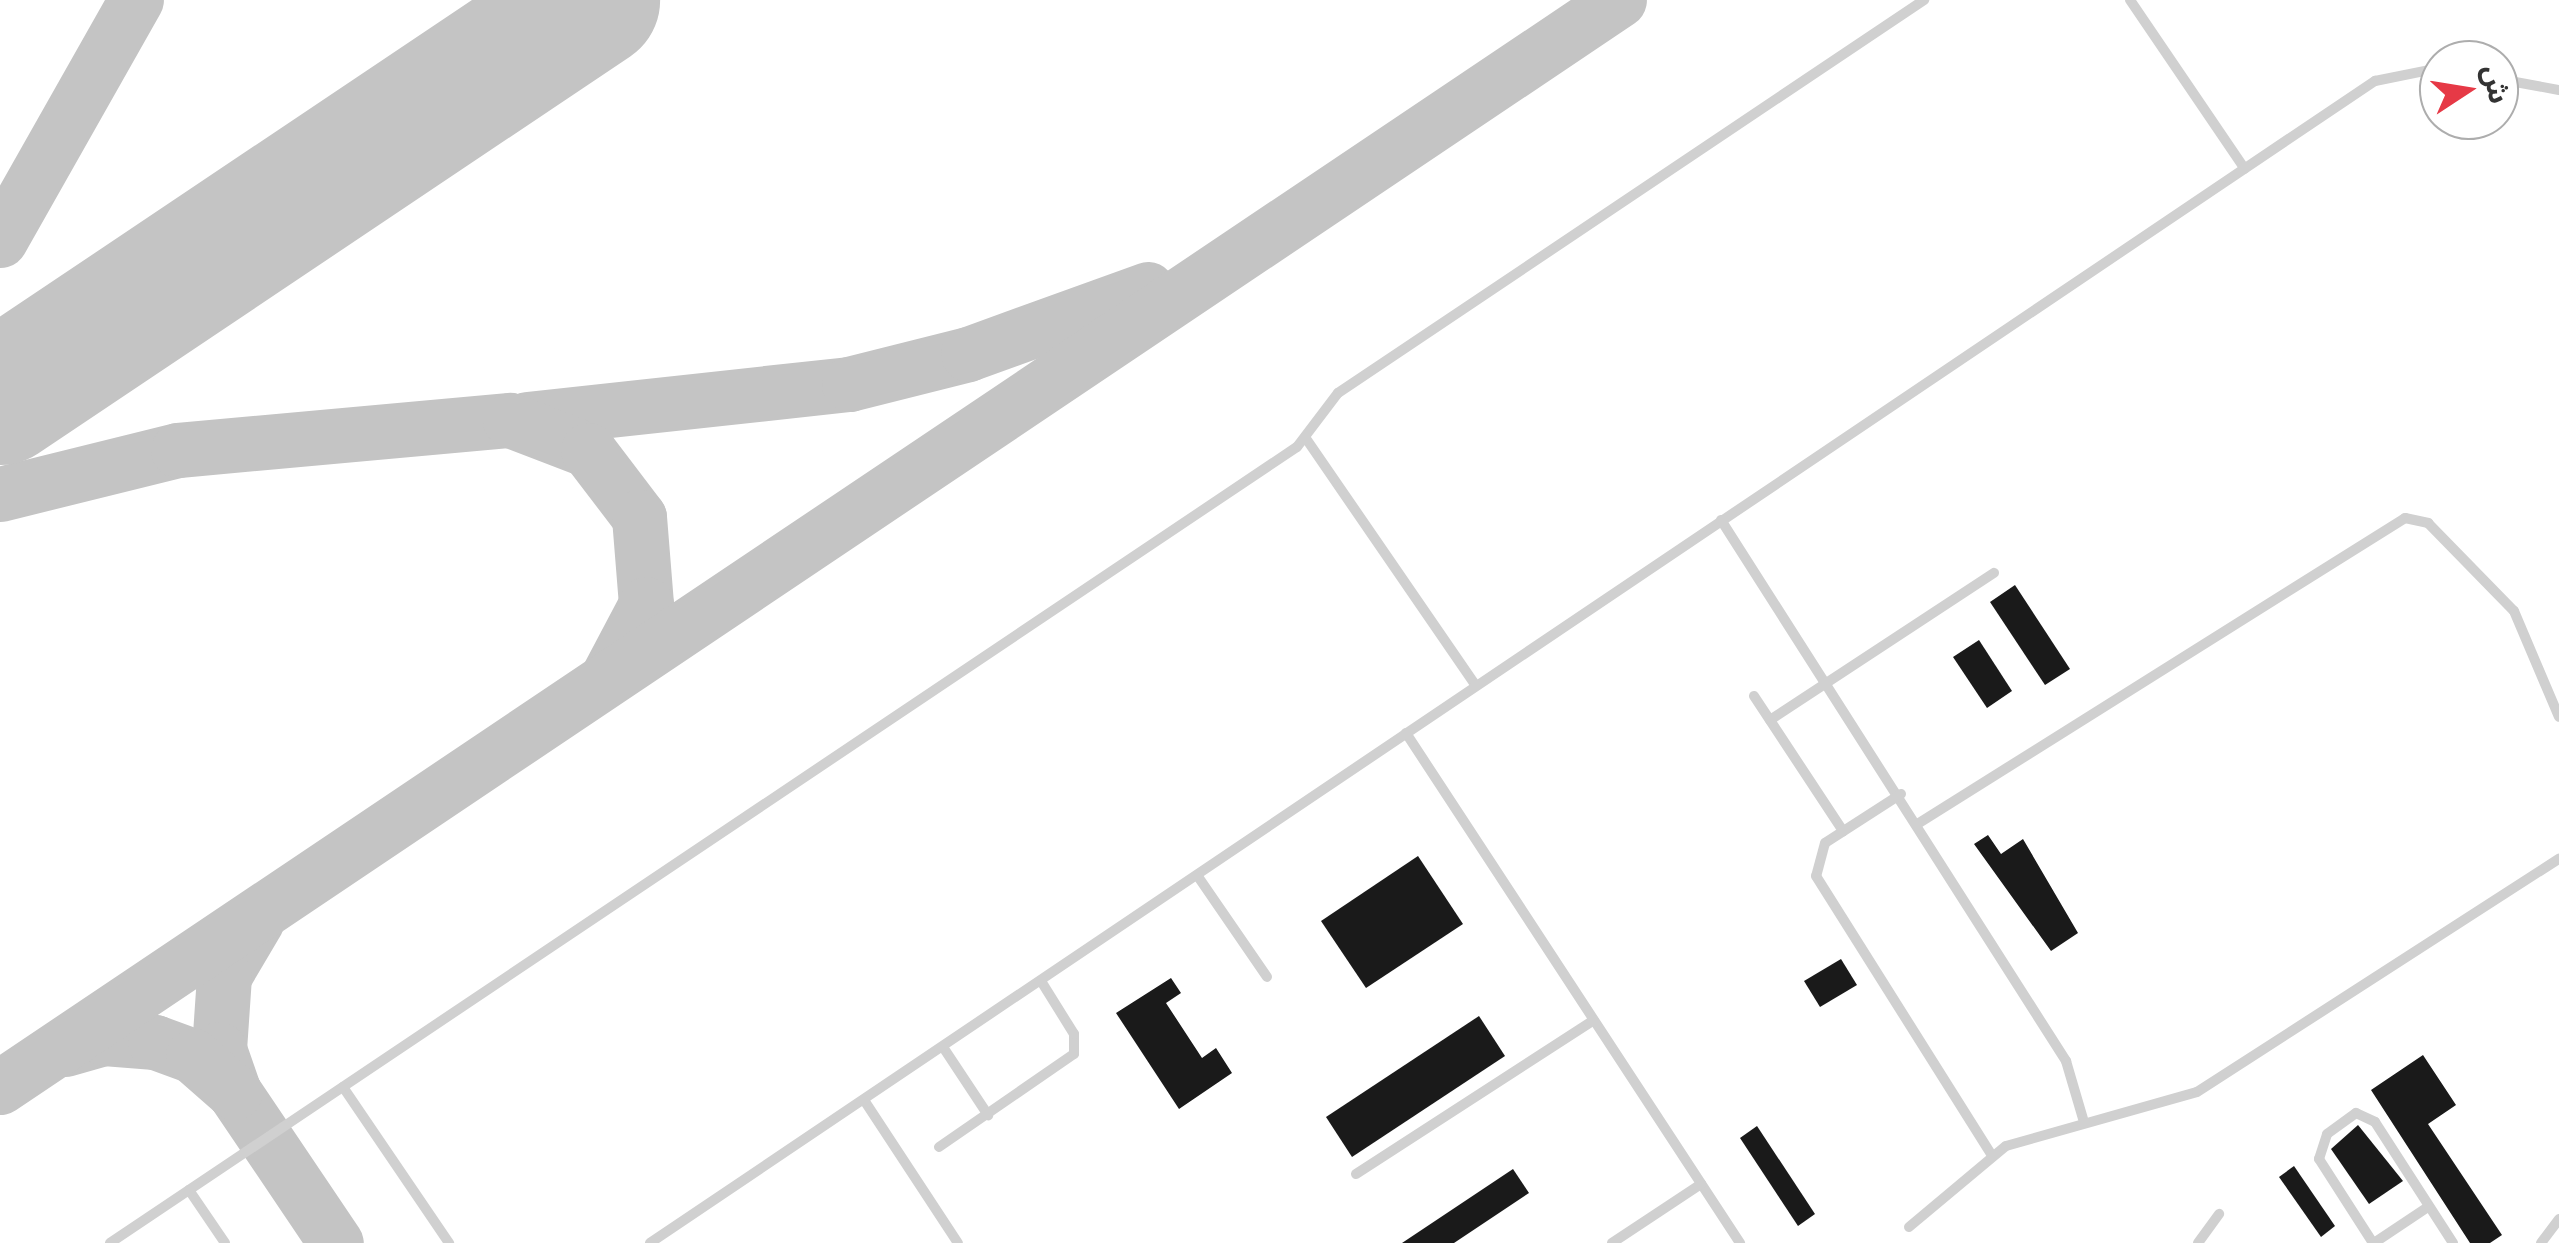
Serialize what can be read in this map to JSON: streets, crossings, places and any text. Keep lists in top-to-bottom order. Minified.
{"north":"right"}
